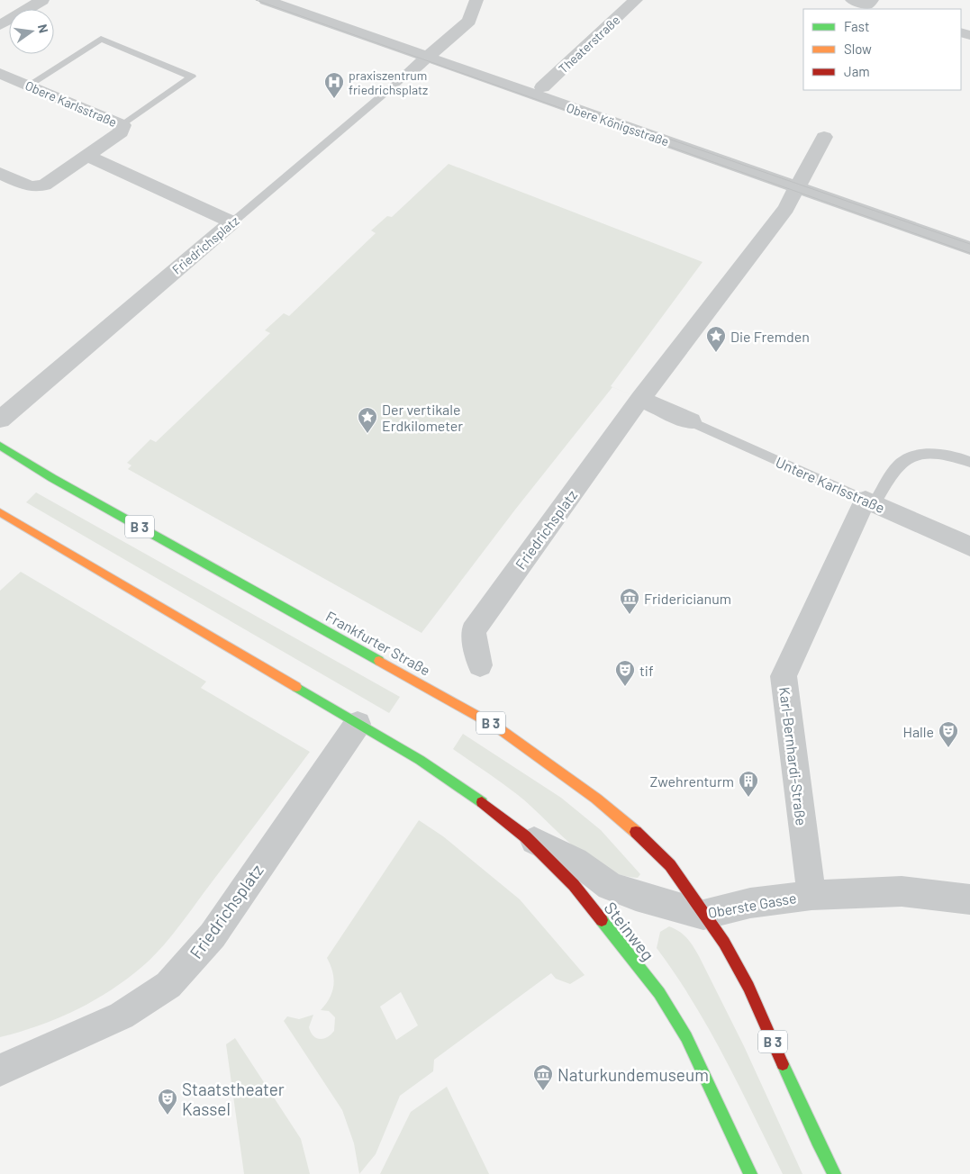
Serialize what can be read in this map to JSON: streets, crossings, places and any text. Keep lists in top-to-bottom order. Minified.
{"streets":{"main road":["B 3","Frankfurter Straße","Steinweg"],"street":["Theaterstraße","Obere Karlsstraße","Obere Königsstraße","Friedrichsplatz","Untere Karlsstraße","Karl-Bernhardi-Straße","Oberste Gasse"]},"crossings":[["Obere Königsstraße","Friedrichsplatz"],["Friedrichsplatz","Steinweg"],["Untere Karlsstraße","Karl-Bernhardi-Straße"],["B 3","Frankfurter Straße"],["B 3","Oberste Gasse"],["Frankfurter Straße","Oberste Gasse"],["Karl-Bernhardi-Straße","Oberste Gasse"],["Oberste Gasse","Steinweg"]],"places":{"hospital":["praxiszentrum friedrichsplatz"],"place":["Die Fremden","Der vertikale Erdkilometer"],"museum":["Fridericianum","Naturkundemuseum"],"theatre":["tif","Halle","Staatstheater Kassel"],"building":["Zwehrenturm"]},"legend":["Fast","Slow","Jam"],"north":"right"}
